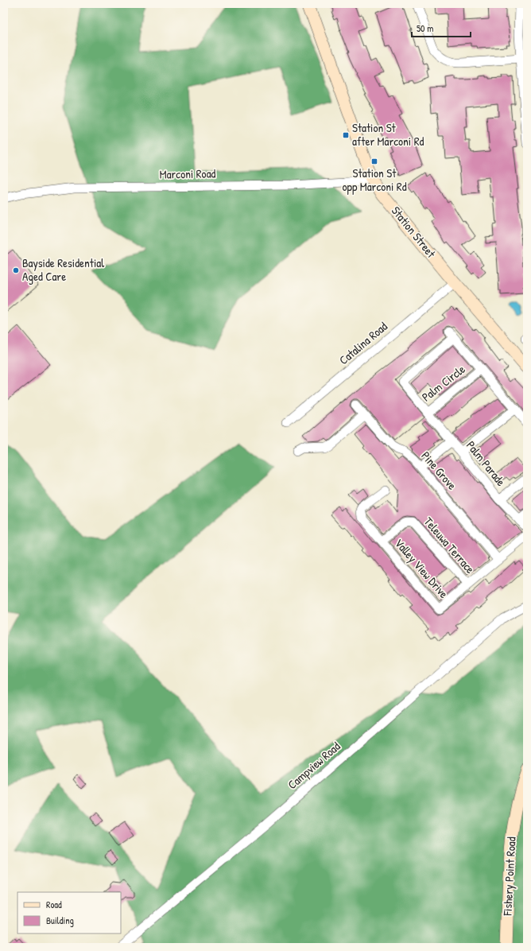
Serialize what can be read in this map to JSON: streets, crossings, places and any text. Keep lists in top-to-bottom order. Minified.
{"streets":{"street":["Marconi Road","Station Street","Catalina Road","Palm Circle","Palm Parade","Pine Grove","Teleuwa Terrace","Valley View Drive","Campview Road","Fishery Point Road"]},"crossings":[["Marconi Road","Station Street"],["Station Street","Catalina Road"],["Palm Circle","Palm Parade"],["Pine Grove","Valley View Drive"],["Teleuwa Terrace","Valley View Drive"]],"places":{"transit":["Station St after Marconi Rd","Station St opp Marconi Rd"],"other":["Bayside Residential Aged Care"]},"legend":["Road","Building"],"scale_bar":"50 m"}
